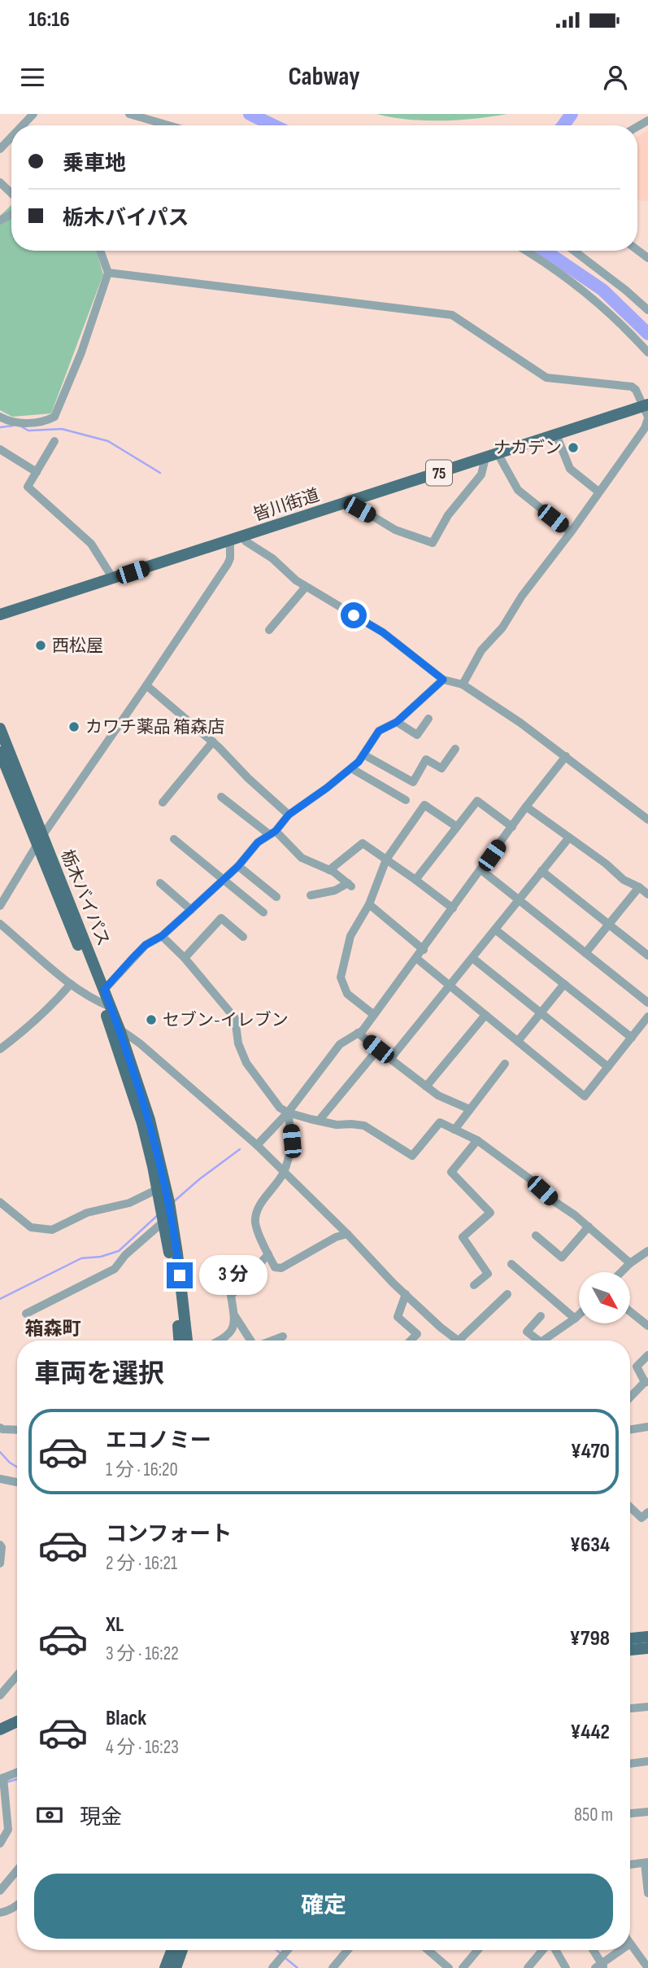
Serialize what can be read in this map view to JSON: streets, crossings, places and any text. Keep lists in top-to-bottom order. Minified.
{"streets":{"main road":["75","皆川街道","栃木バイパス"]},"districts":["箱森町"],"places":["ナカデン","西松屋","カワチ薬品 箱森店","セブン-イレブン"],"north":"bottom right","page":{"status":"16:16","header":"Cabway","banner":["乗車地","栃木バイパス"],"bubble":"3 分","heading":"車両を選択","list":[{"name":"エコノミー","note":"1 分 · 16:20","value":"¥470"},{"name":"コンフォート","note":"2 分 · 16:21","value":"¥634"},{"name":"XL","note":"3 分 · 16:22","value":"¥798"},{"name":"Black","note":"4 分 · 16:23","value":"¥442"}],"pay":["現金","850 m"],"buttons":"確定"}}
